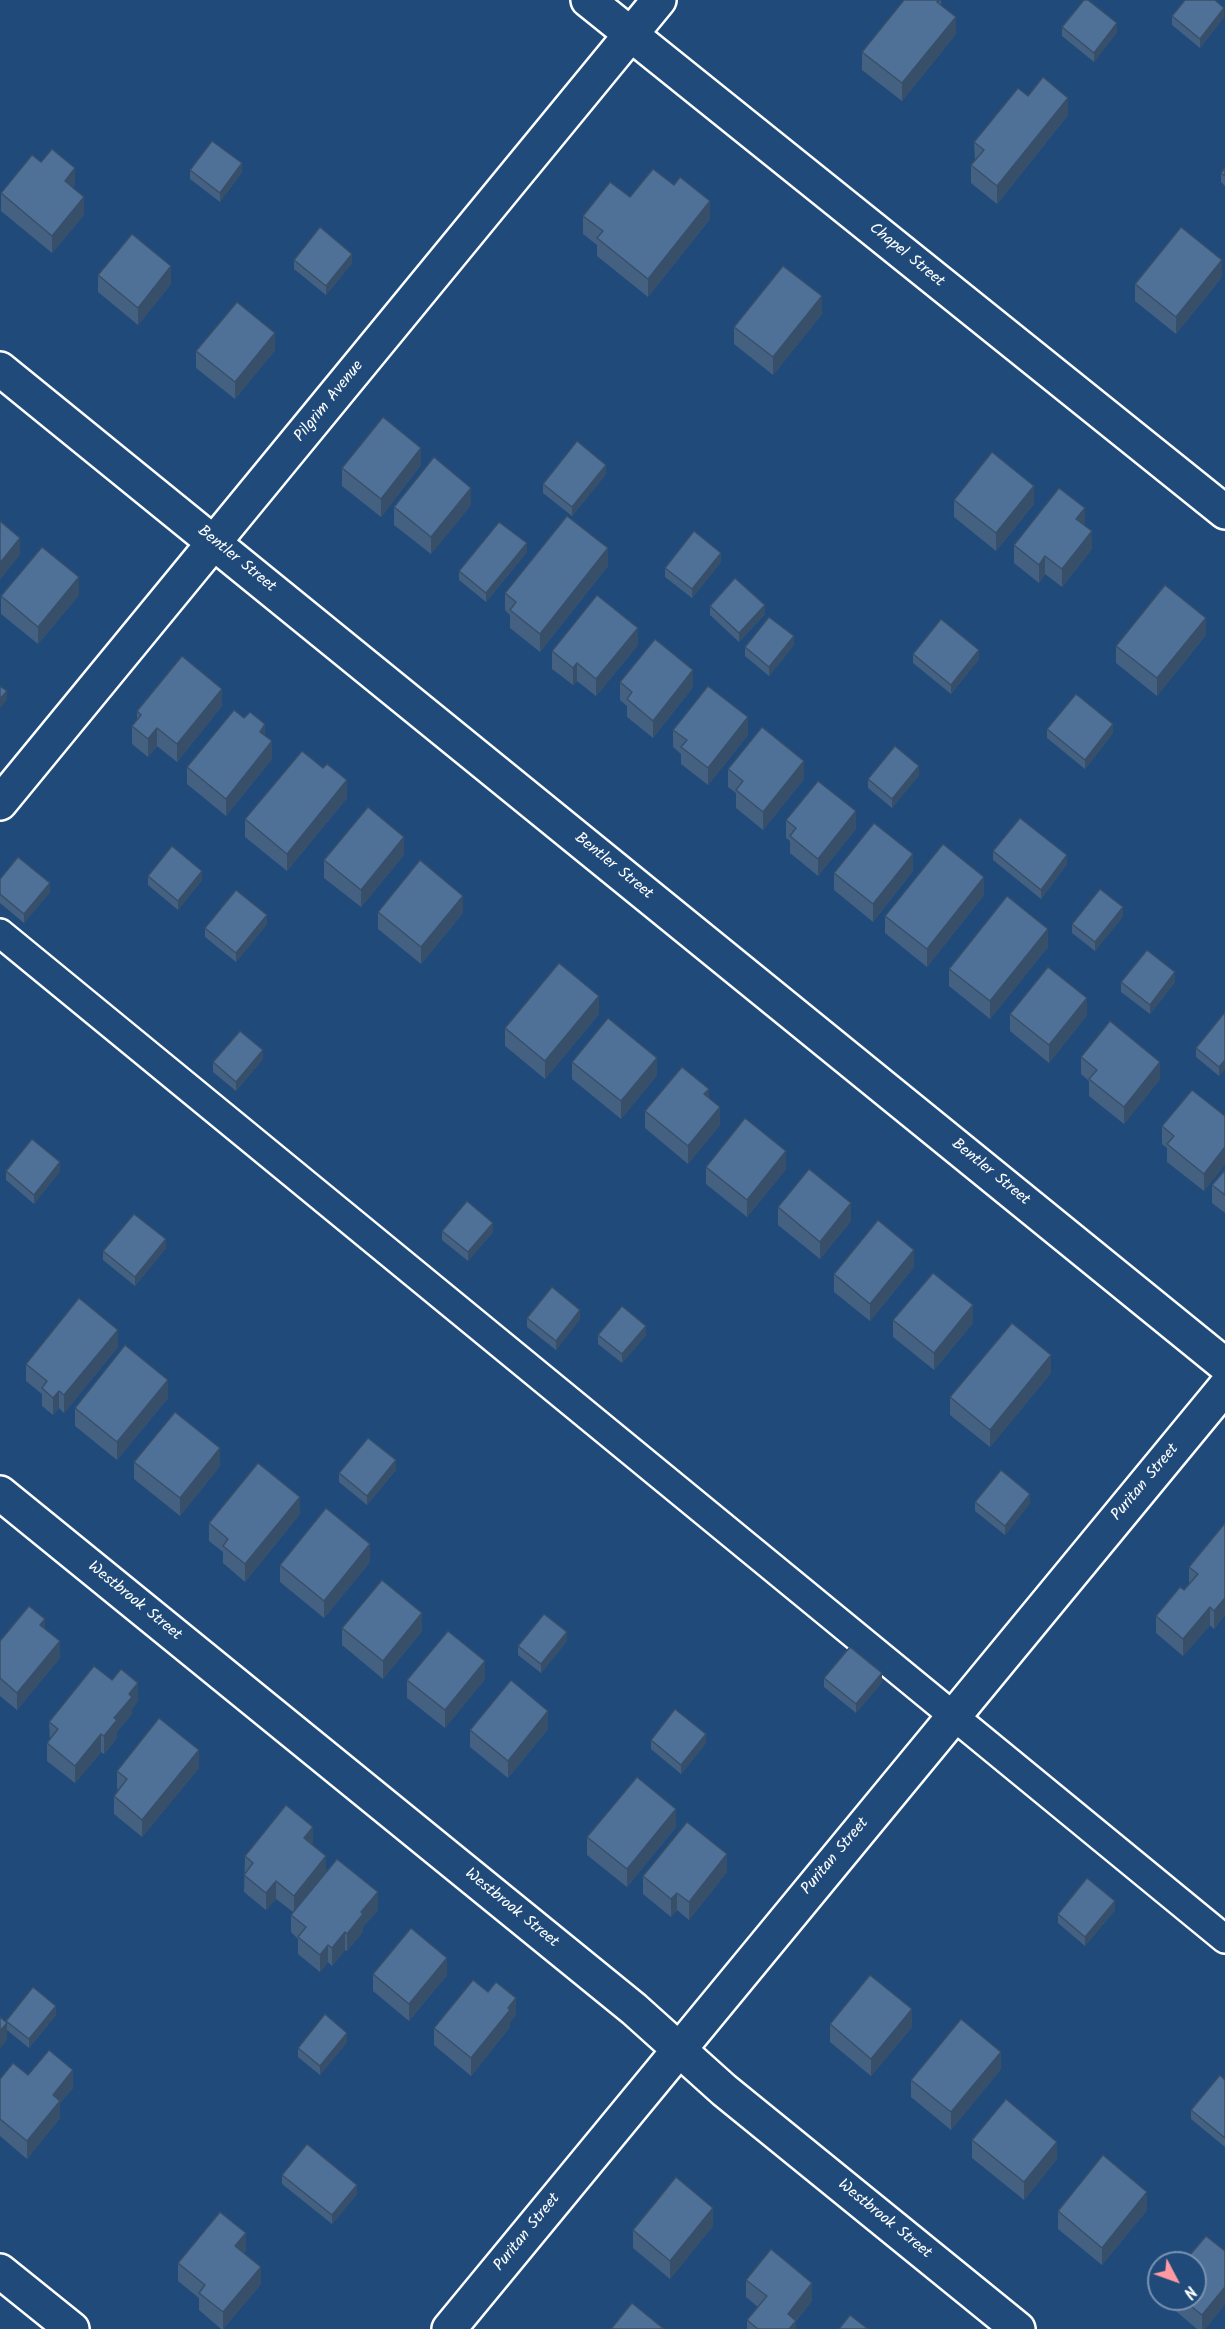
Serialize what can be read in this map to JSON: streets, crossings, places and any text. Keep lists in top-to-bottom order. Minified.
{"streets":{"street":["Chapel Street","Pilgrim Avenue","Bentler Street","Puritan Street","Westbrook Street"]},"crossings":[["Chapel Street","Pilgrim Avenue"],["Pilgrim Avenue","Bentler Street"],["Puritan Street","Westbrook Street"]],"north":"bottom right"}
